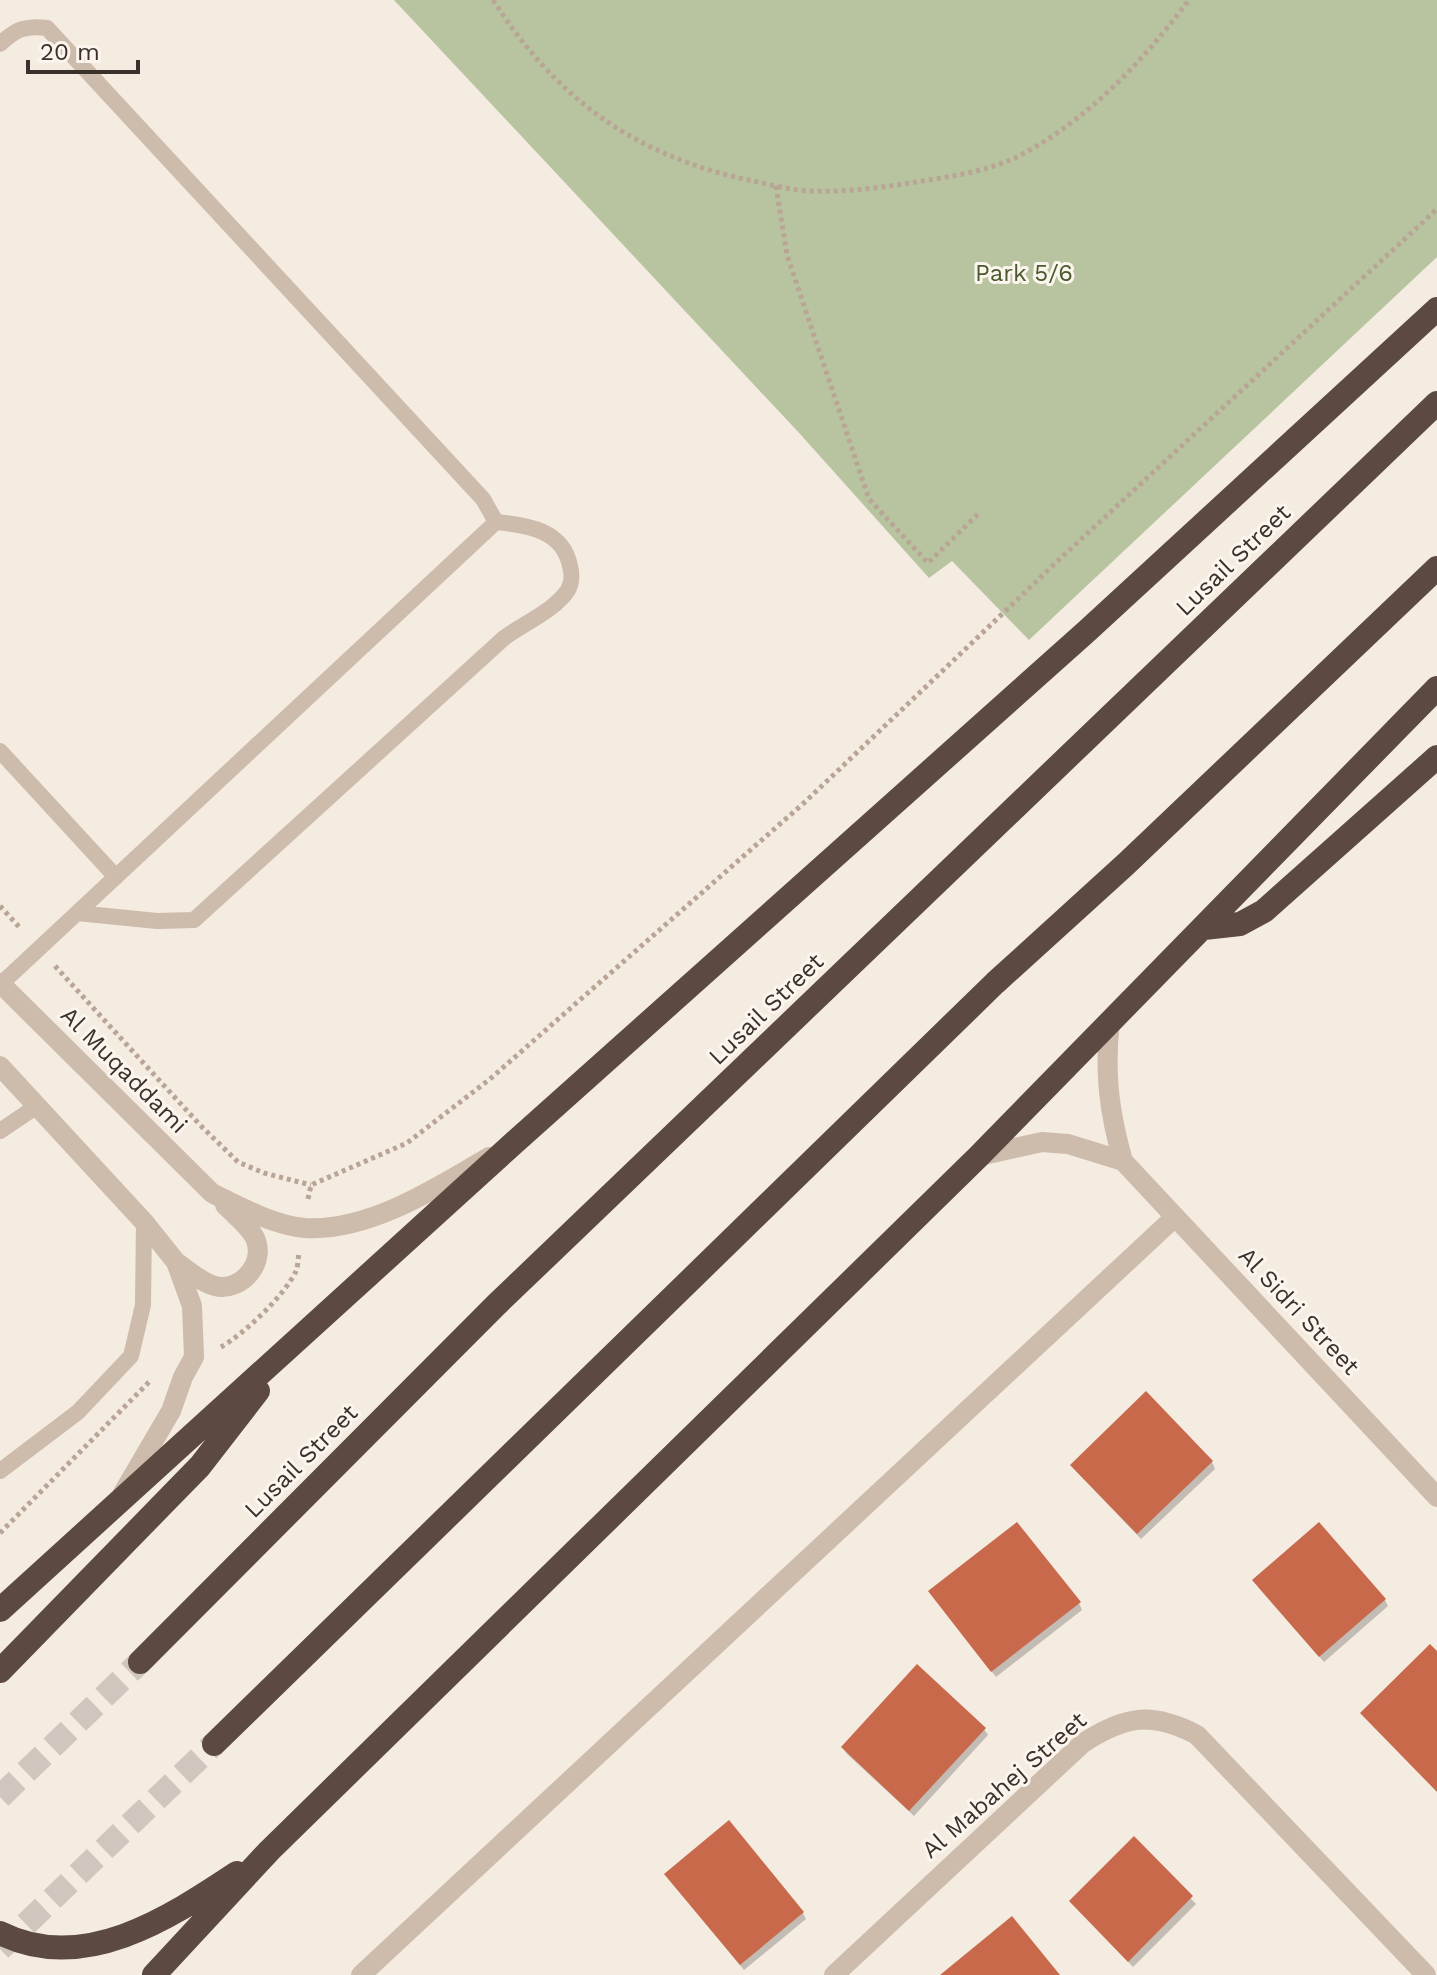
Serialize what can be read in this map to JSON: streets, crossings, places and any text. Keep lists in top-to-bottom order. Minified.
{"streets":{"highway":["Lusail Street"],"street":["Al Muqaddami","Al Sidri Street","Al Mabahej Street"]},"parks":["Park 5/6"],"scale_bar":"20 m"}
